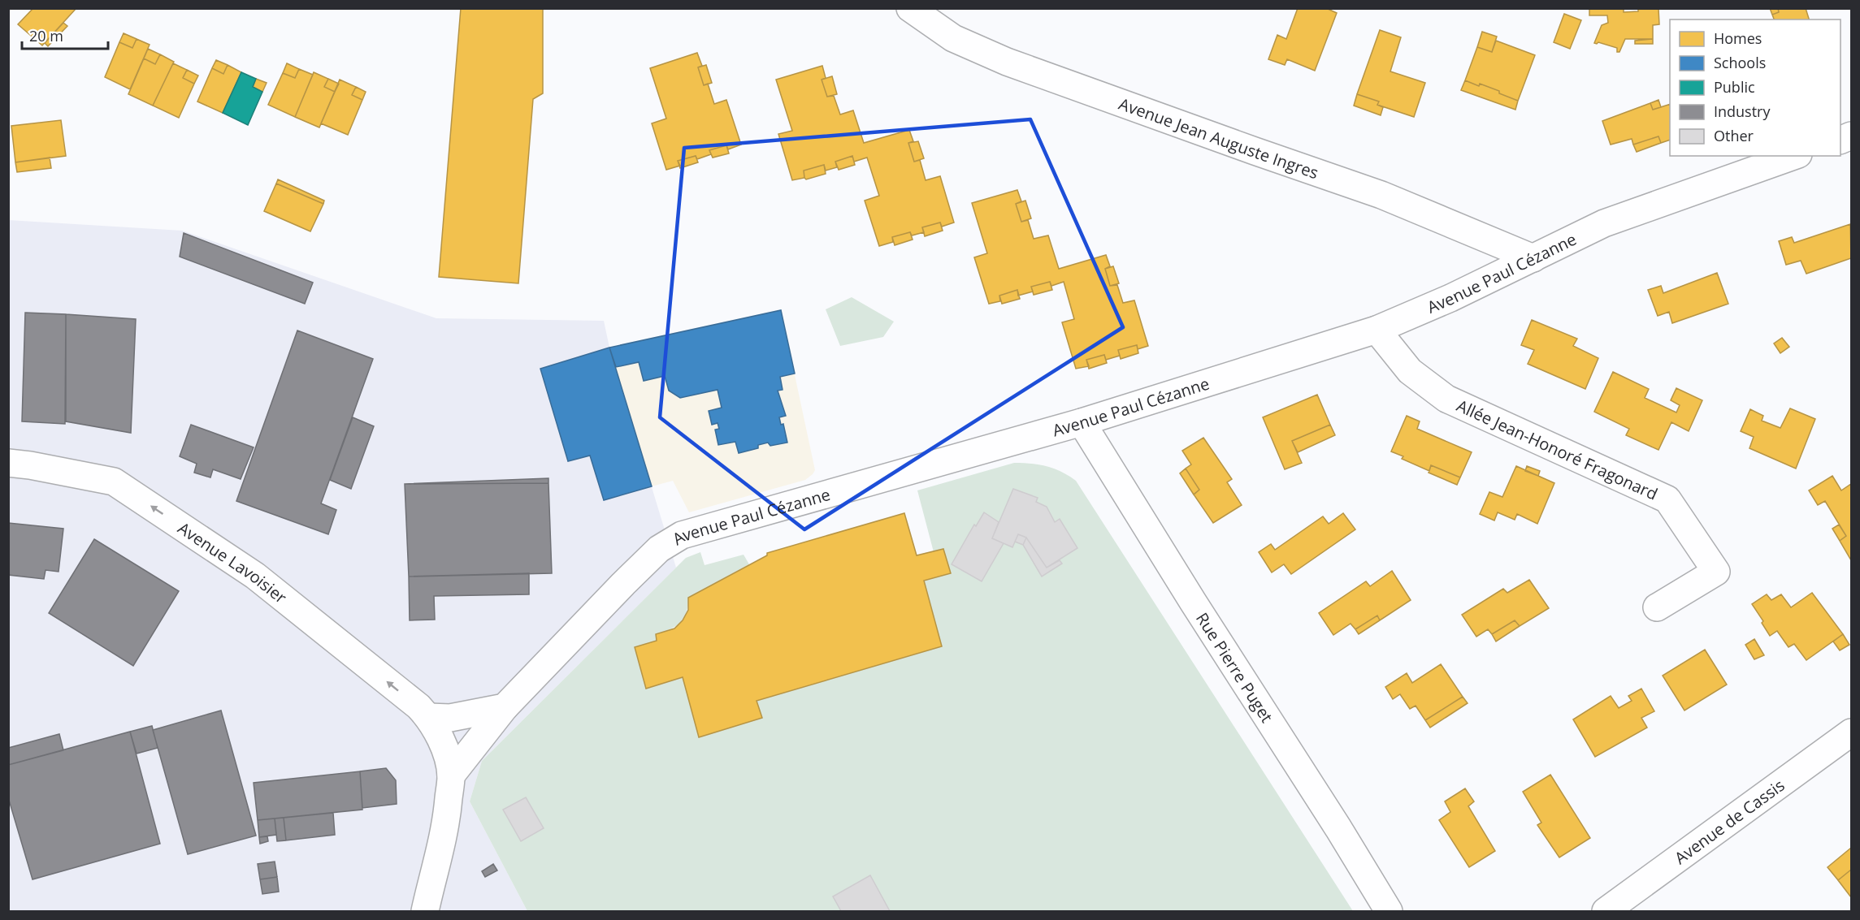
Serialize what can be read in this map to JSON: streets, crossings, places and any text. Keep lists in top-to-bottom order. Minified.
{"streets":{"street":["Avenue Jean Auguste Ingres","Avenue Paul Cézanne","Allée Jean-Honoré Fragonard","Avenue Lavoisier","Rue Pierre Puget","Avenue de Cassis"]},"crossings":[["Avenue Jean Auguste Ingres","Avenue Paul Cézanne"],["Avenue Paul Cézanne","Allée Jean-Honoré Fragonard"],["Avenue Paul Cézanne","Avenue Lavoisier"],["Avenue Paul Cézanne","Rue Pierre Puget"]],"one_way":["Avenue Lavoisier"],"legend":["Homes","Schools","Public","Industry","Other"],"scale_bar":"20 m"}
